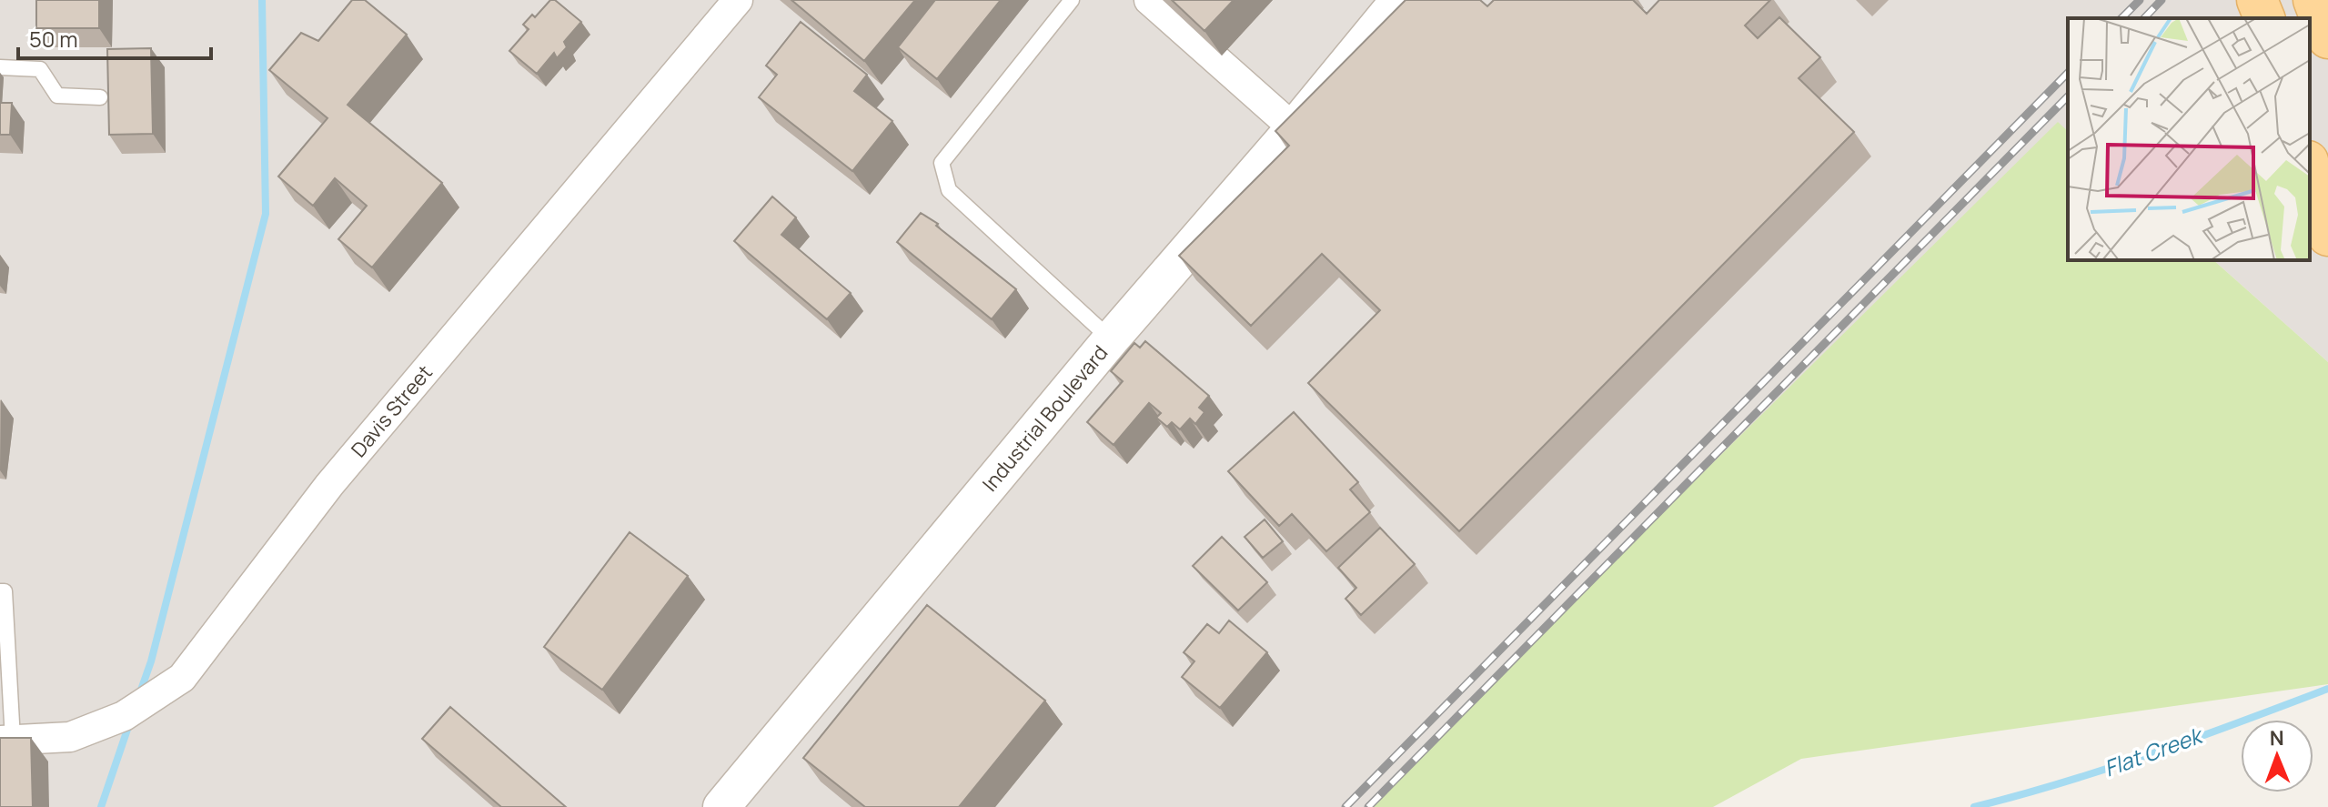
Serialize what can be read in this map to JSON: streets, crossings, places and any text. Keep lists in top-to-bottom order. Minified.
{"streets":{"street":["Davis Street","Industrial Boulevard"]},"water":["Flat Creek"],"scale_bar":"50 m","north":"top"}
